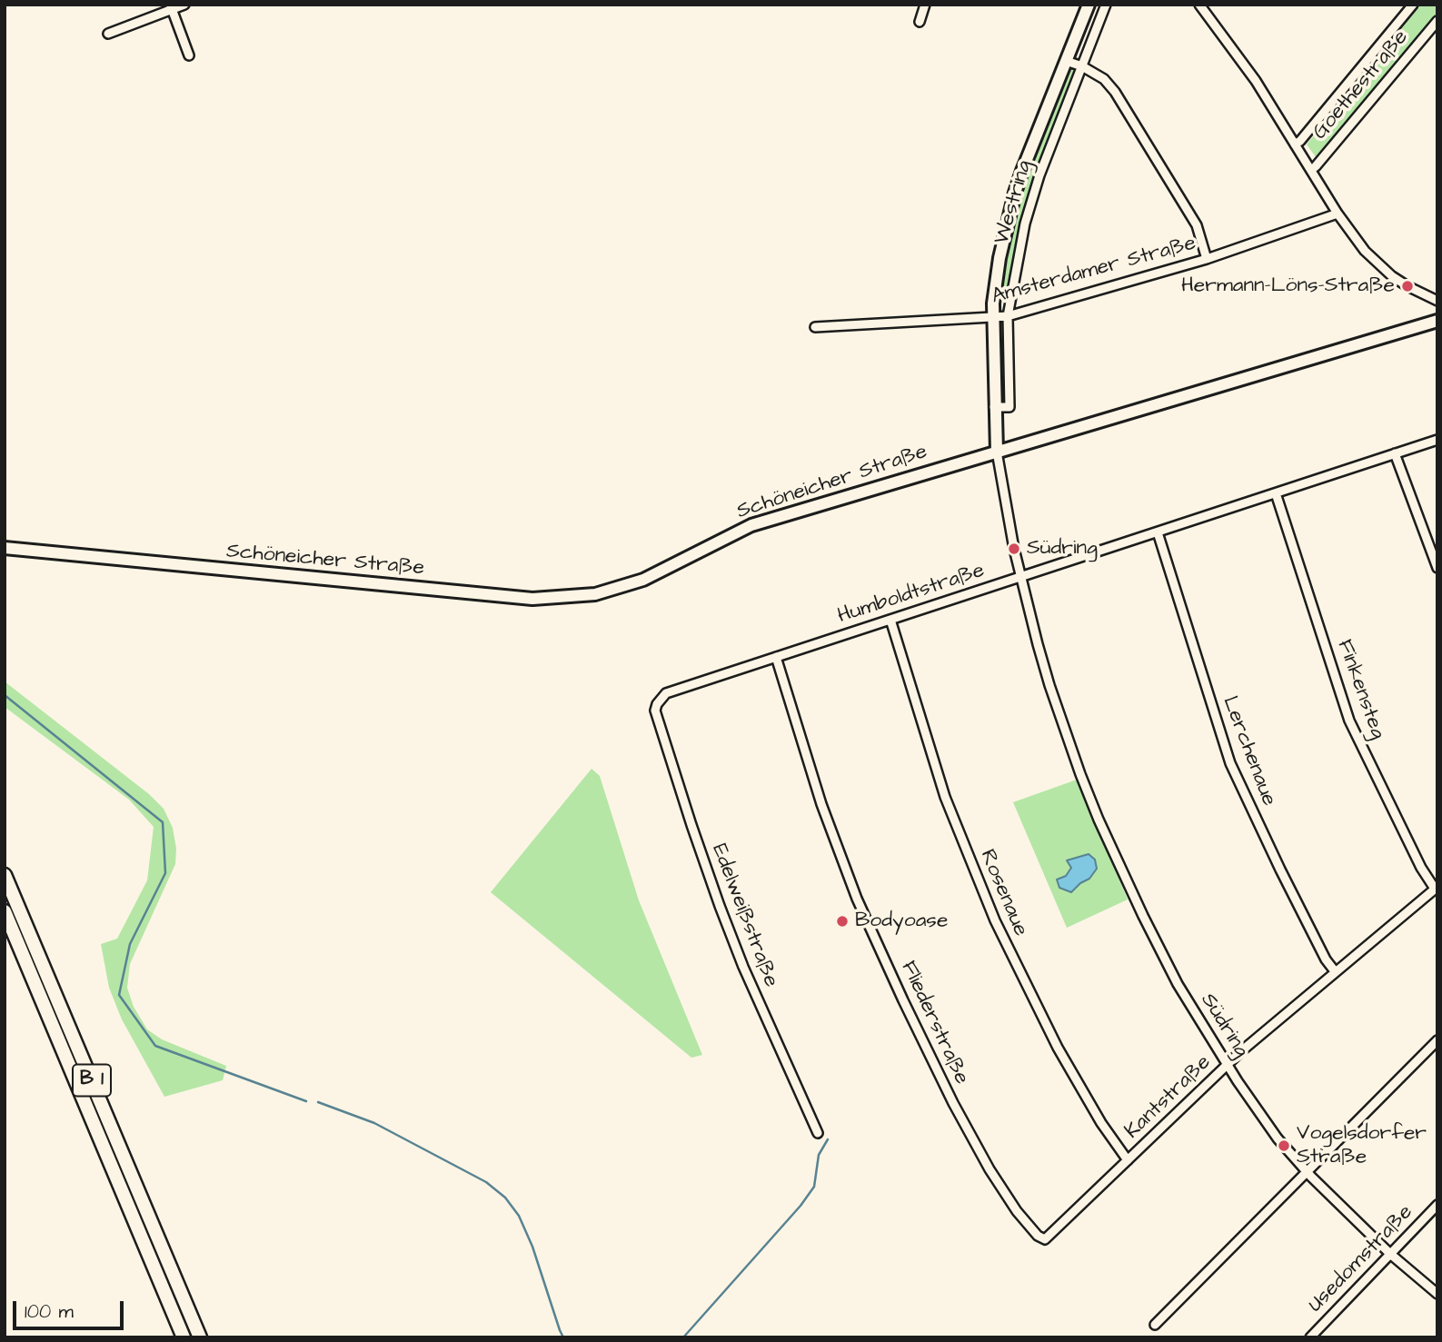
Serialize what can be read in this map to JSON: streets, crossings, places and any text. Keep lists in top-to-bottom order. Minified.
{"streets":{"main road":["Westring","Schöneicher Straße","B 1"],"street":["Goethestraße","Amsterdamer Straße","Humboldtstraße","Finkensteg","Lerchenaue","Rosenaue","Edelweißstraße","Fliederstraße","Südring","Kantstraße","Usedomstraße"]},"crossings":[["Westring","Amsterdamer Straße"],["Westring","Schöneicher Straße"],["Westring","Südring"],["Schöneicher Straße","Südring"],["Humboldtstraße","Finkensteg"],["Humboldtstraße","Lerchenaue"],["Humboldtstraße","Rosenaue"],["Humboldtstraße","Edelweißstraße"],["Humboldtstraße","Fliederstraße"],["Humboldtstraße","Südring"],["Finkensteg","Kantstraße"],["Lerchenaue","Kantstraße"],["Rosenaue","Kantstraße"],["Fliederstraße","Kantstraße"],["Südring","Kantstraße"],["Südring","Usedomstraße"]],"places":["Hermann-Löns-Straße","Südring","Bodyoase","Vogelsdorfer Straße"],"scale_bar":"100 m"}
